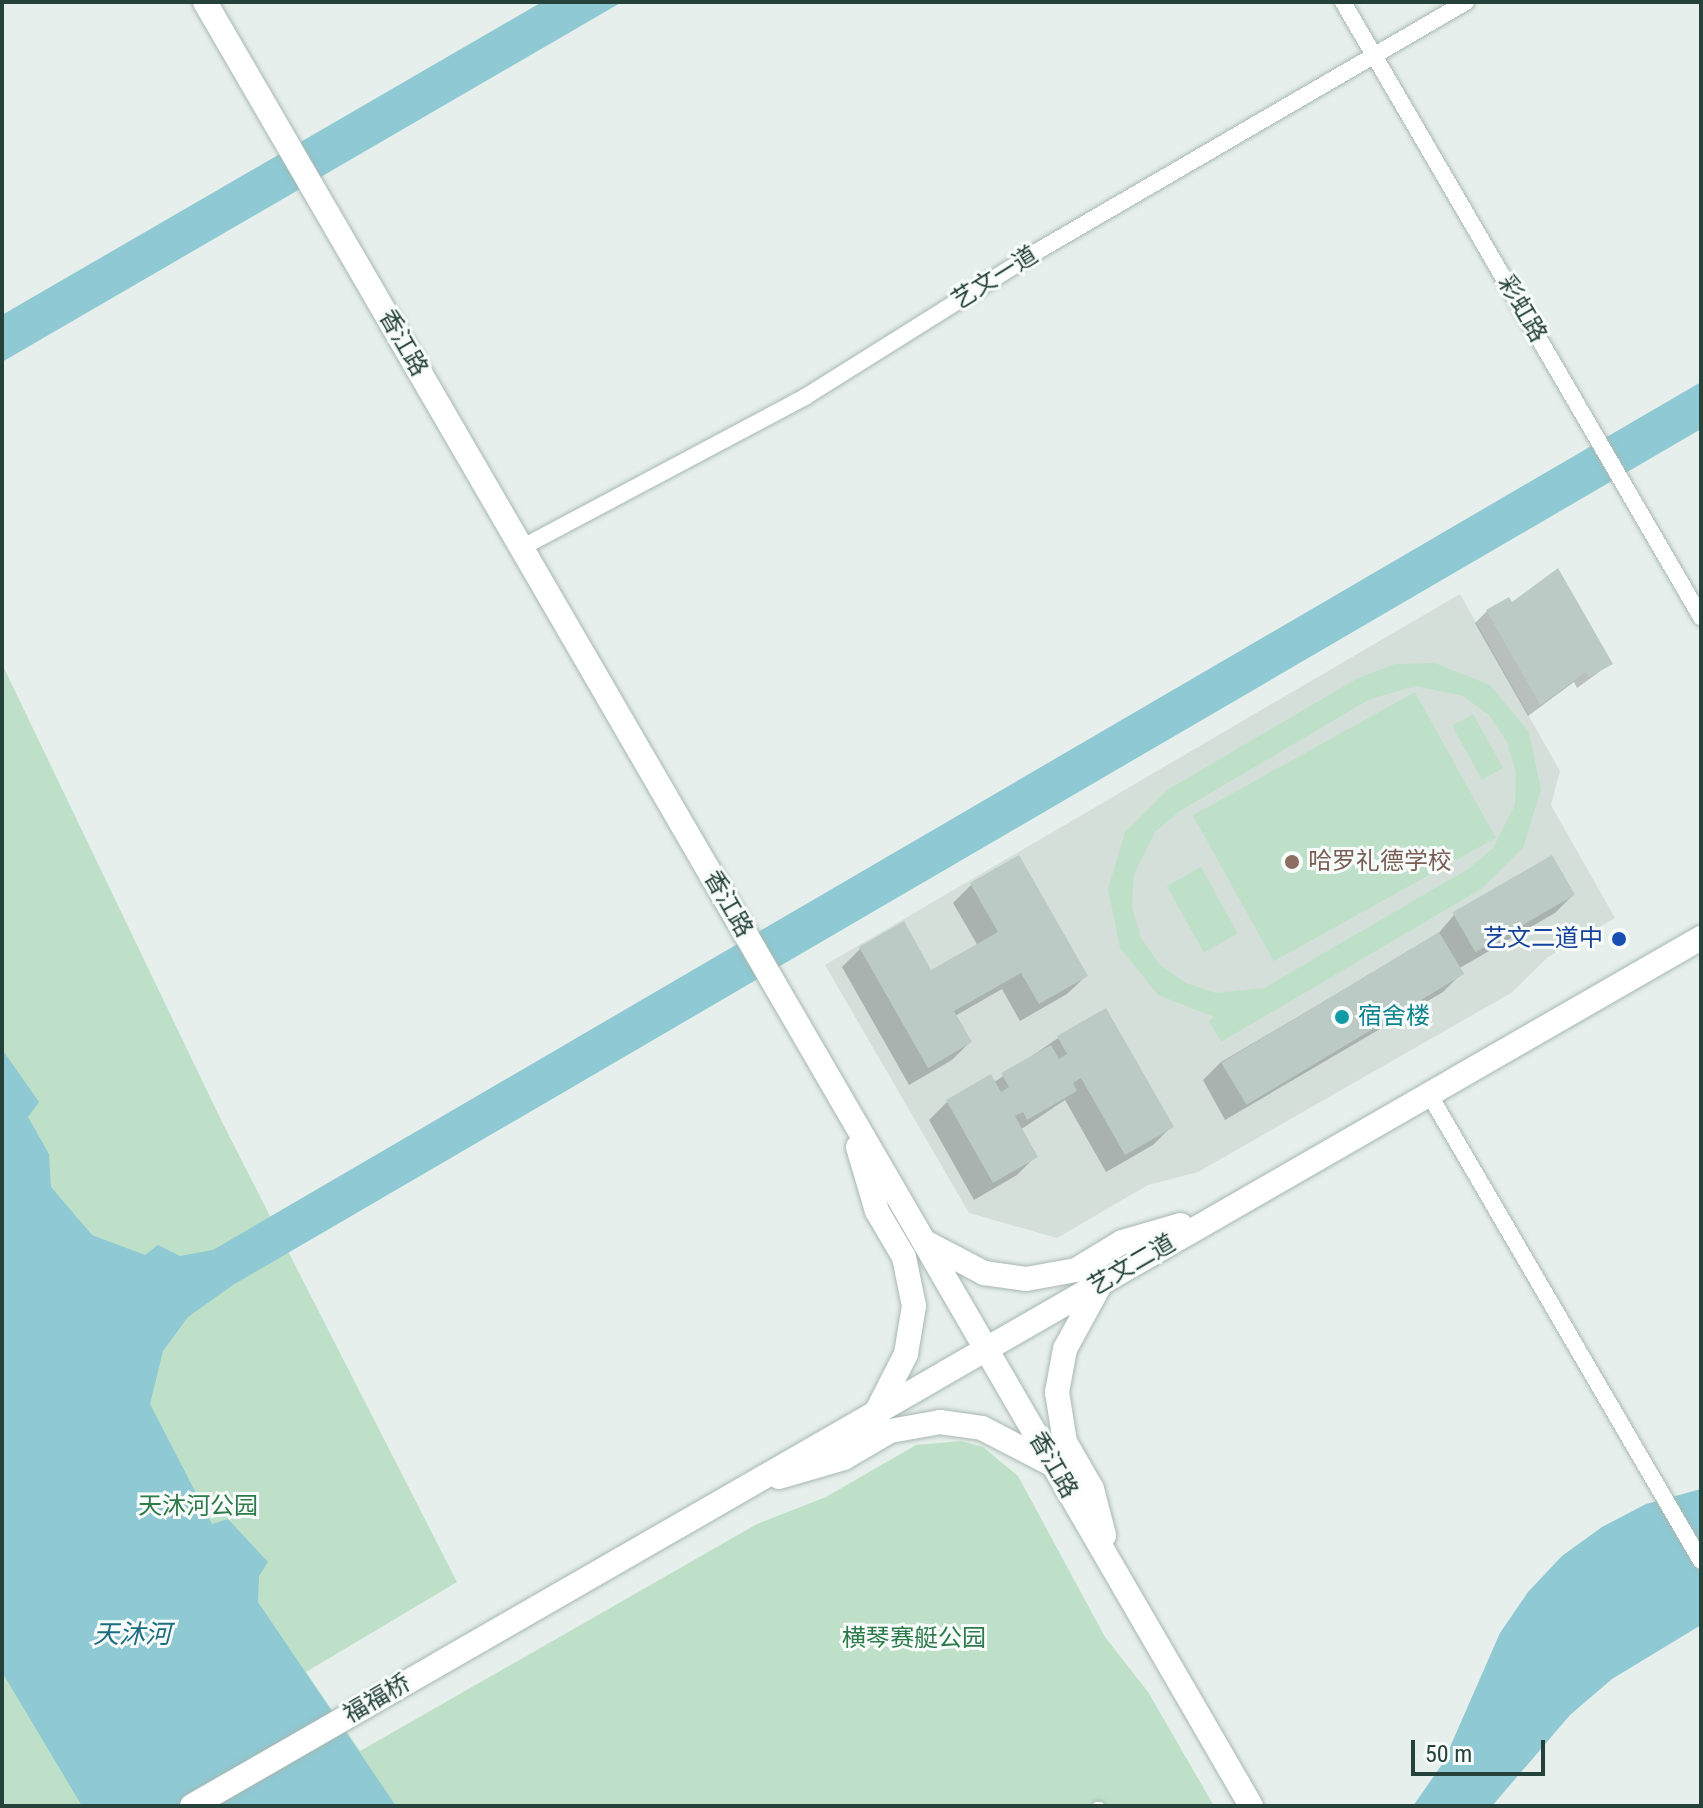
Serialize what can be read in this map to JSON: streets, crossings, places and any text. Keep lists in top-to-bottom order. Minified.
{"streets":{"main road":["香江路","艺文二道","福福桥"],"street":["艺文一道","彩虹路"]},"crossings":[["艺文一道","彩虹路"],["艺文一道","香江路"],["香江路","艺文二道"],["艺文二道","福福桥"]],"water":["天沐河"],"parks":["天沐河公园","横琴赛艇公园"],"places":["哈罗礼德学校","艺文二道中","宿舍楼"],"scale_bar":"50 m"}
